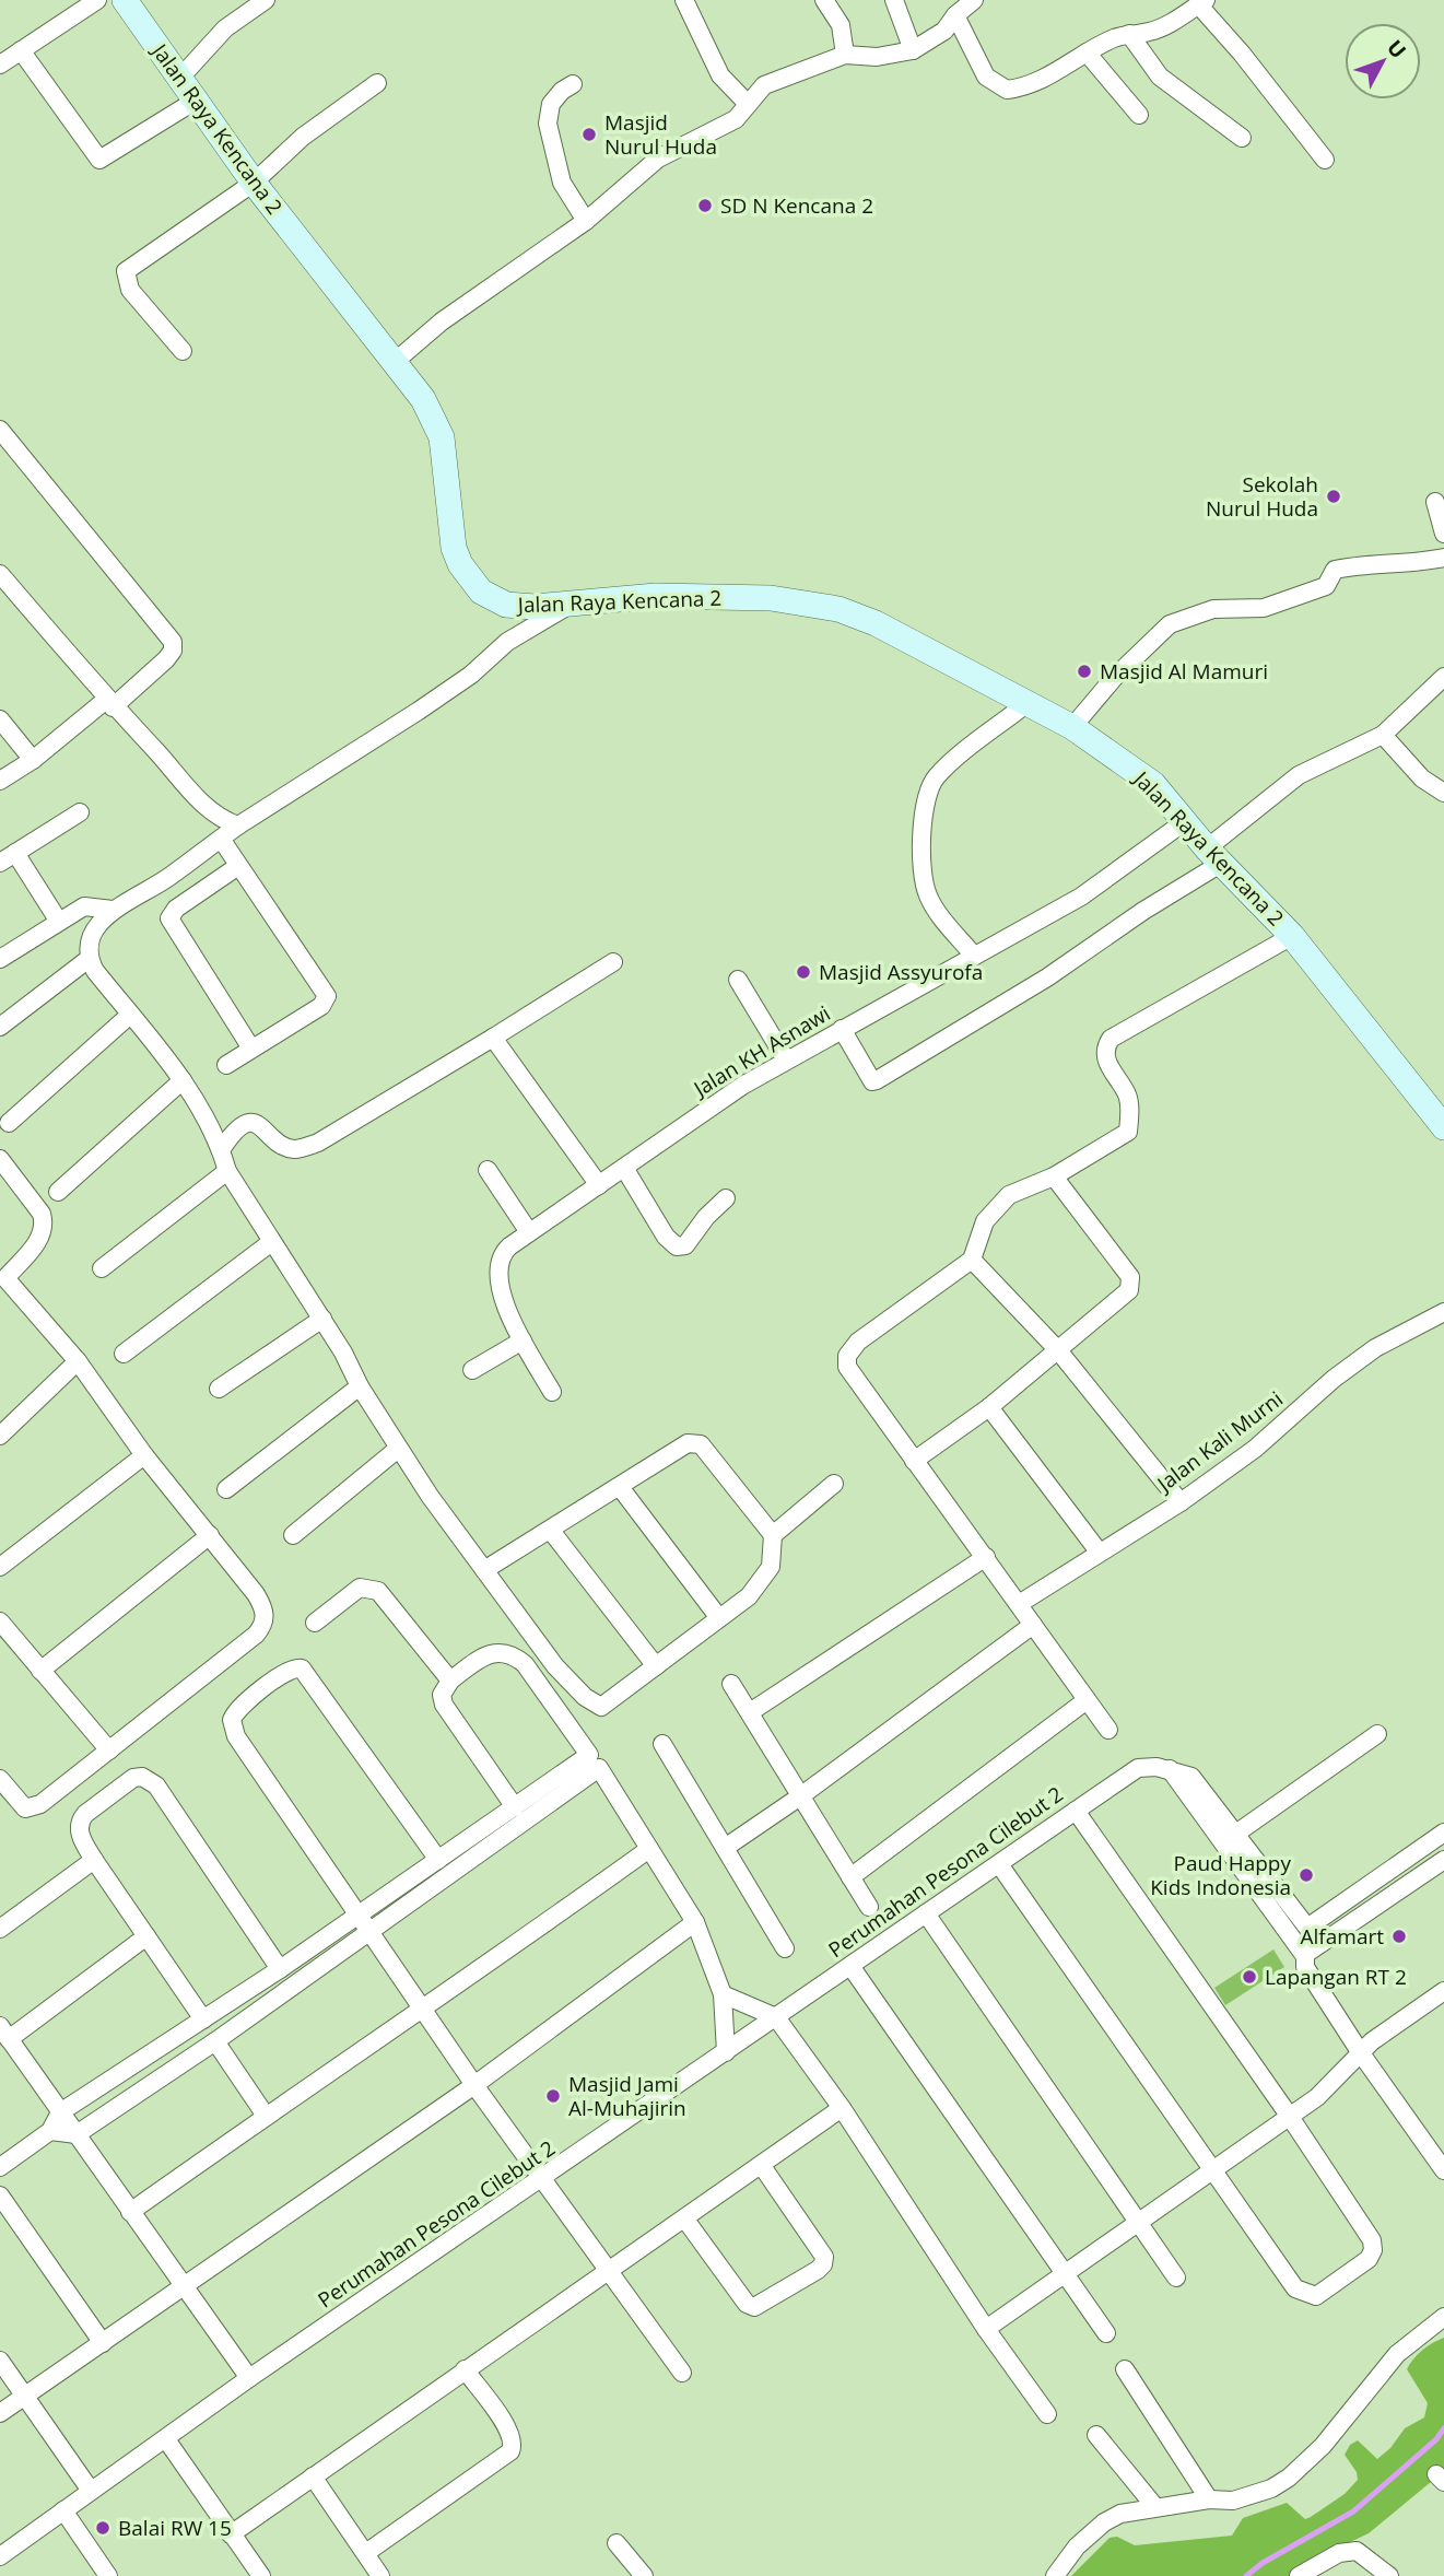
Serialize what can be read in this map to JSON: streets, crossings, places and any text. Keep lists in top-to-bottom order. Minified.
{"streets":{"street":["Jalan Raya Kencana 2","Jalan KH Asnawi","Jalan Kali Murni","Perumahan Pesona Cilebut 2"]},"crossings":[["Jalan Raya Kencana 2","Jalan KH Asnawi"]],"places":["Masjid Nurul Huda","SD N Kencana 2","Sekolah Nurul Huda","Masjid Al Mamuri","Masjid Assyurofa","Paud Happy Kids Indonesia","Alfamart","Lapangan RT 2","Masjid Jami Al-Muhajirin","Balai RW 15"],"north":"top right"}
